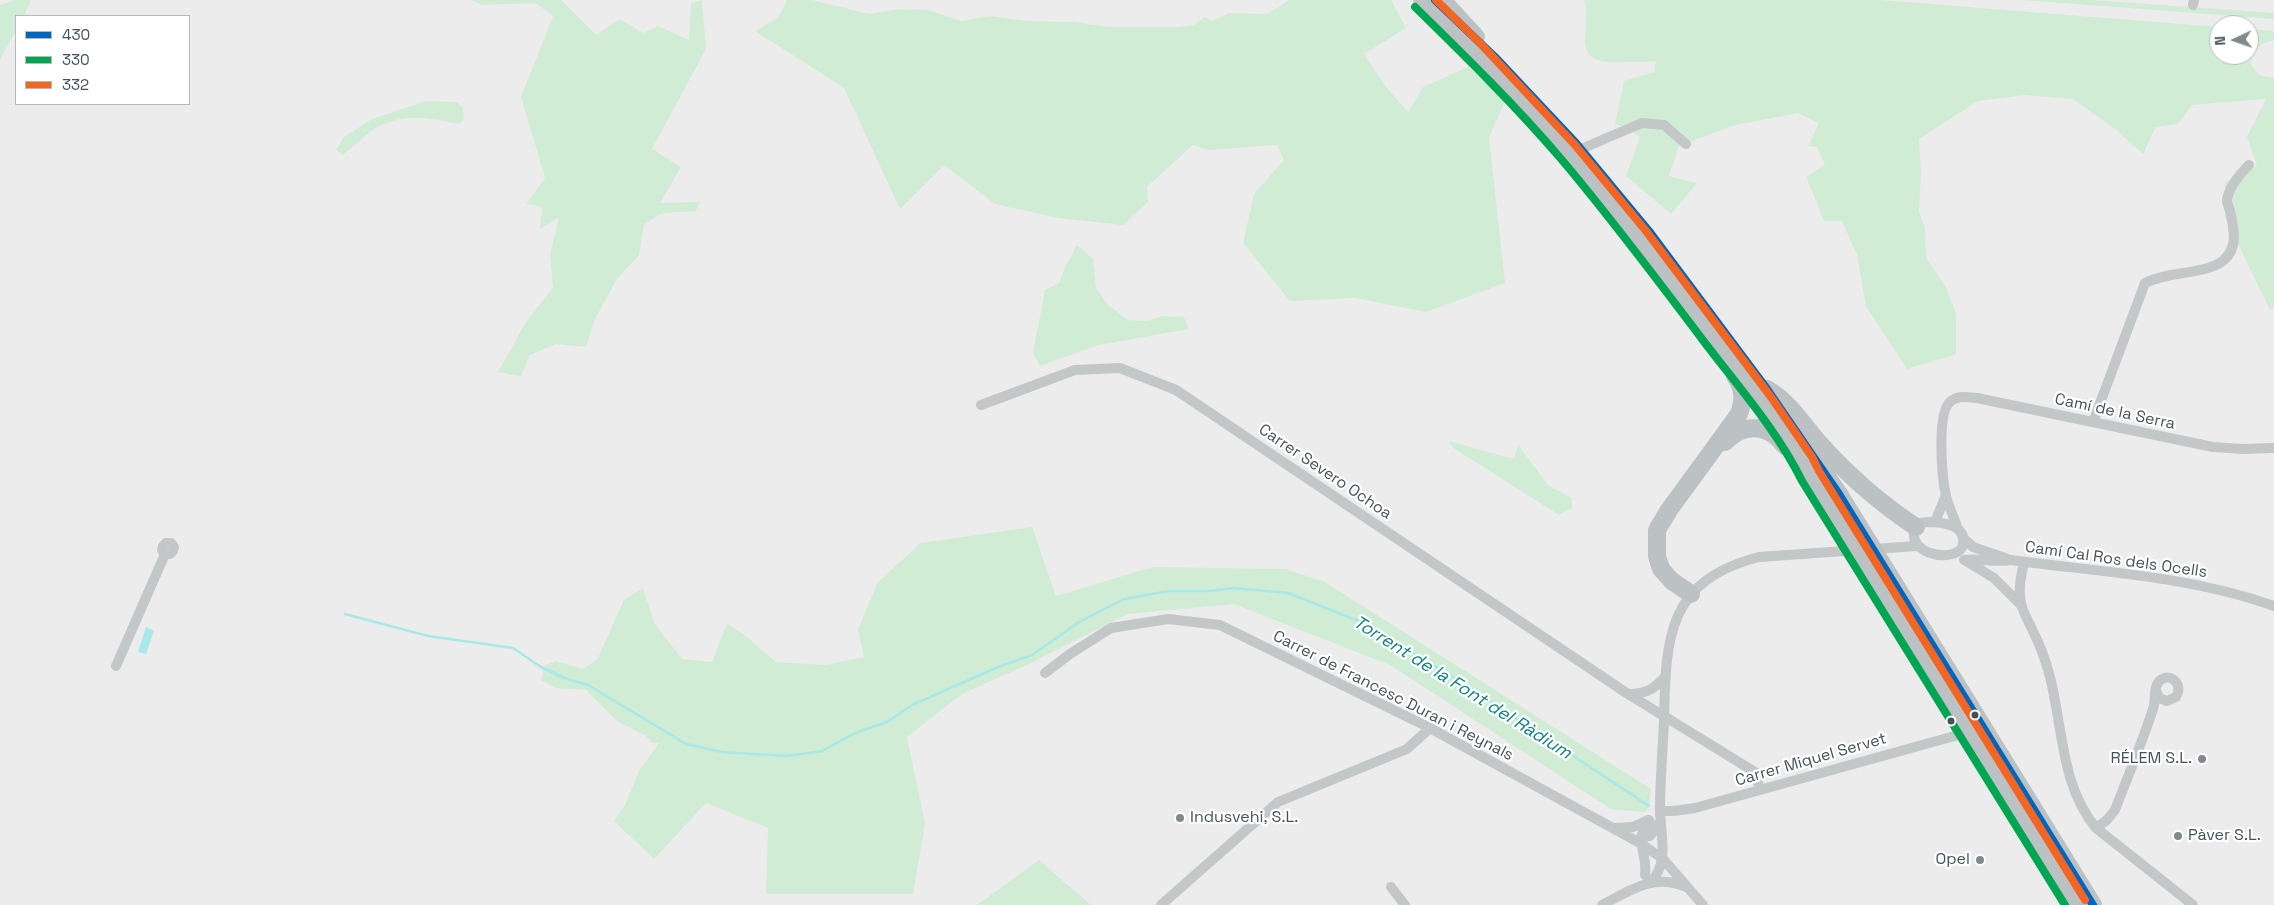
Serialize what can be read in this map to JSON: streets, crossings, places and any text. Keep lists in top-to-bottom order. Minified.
{"streets":{"street":["Camí de la Serra","Carrer Severo Ochoa","Camí Cal Ros dels Ocells","Carrer de Francesc Duran i Reynals","Carrer Miquel Servet"]},"crossings":[["Carrer Severo Ochoa","Carrer Miquel Servet"]],"water":["Torrent de la Font del Ràdium"],"places":["RÉLEM S.L.","Indusvehi, S.L.","Pàver S.L.","Opel"],"lines":["transit line 430","transit line 332","transit line 330"],"legend":["430","330","332"],"north":"left"}
